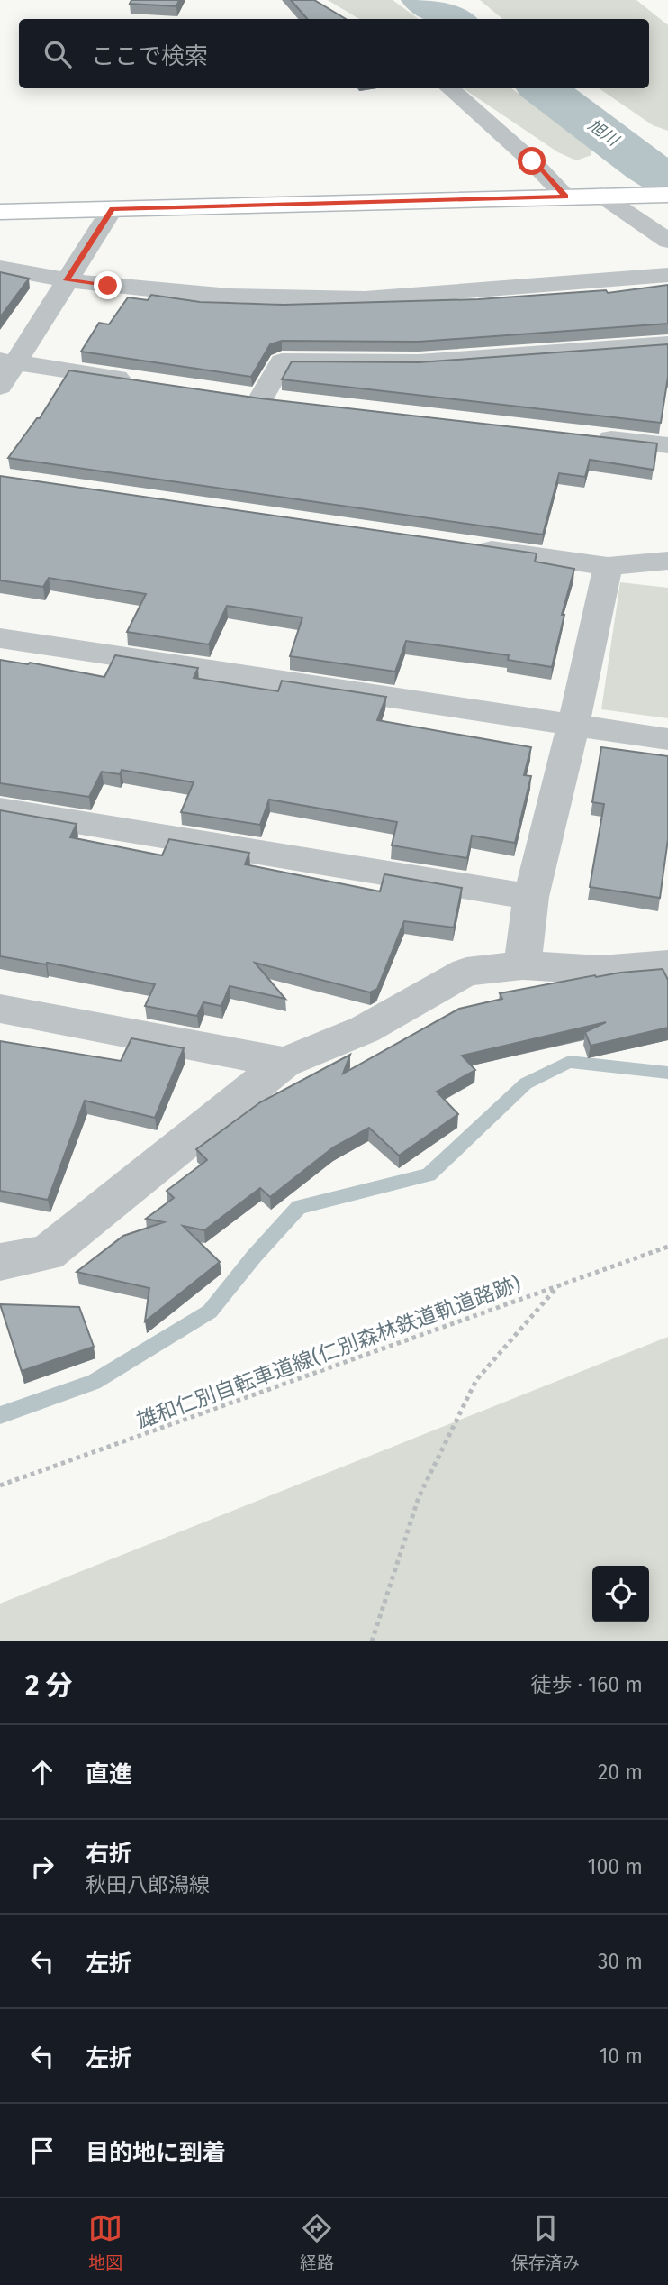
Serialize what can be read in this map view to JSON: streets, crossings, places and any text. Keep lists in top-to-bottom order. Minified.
{"streets":{"path":["雄和仁別自転車道線(仁別森林鉄道軌道路跡)"]},"water":["旭川"],"page":{"search":"ここで検索","heading":["2 分","徒歩 · 160 m"],"list":[["直進","20 m"],["右折","秋田八郎潟線","100 m"],["左折","30 m"],["左折","10 m"],"目的地に到着"],"nav":["地図","経路","保存済み"]}}
